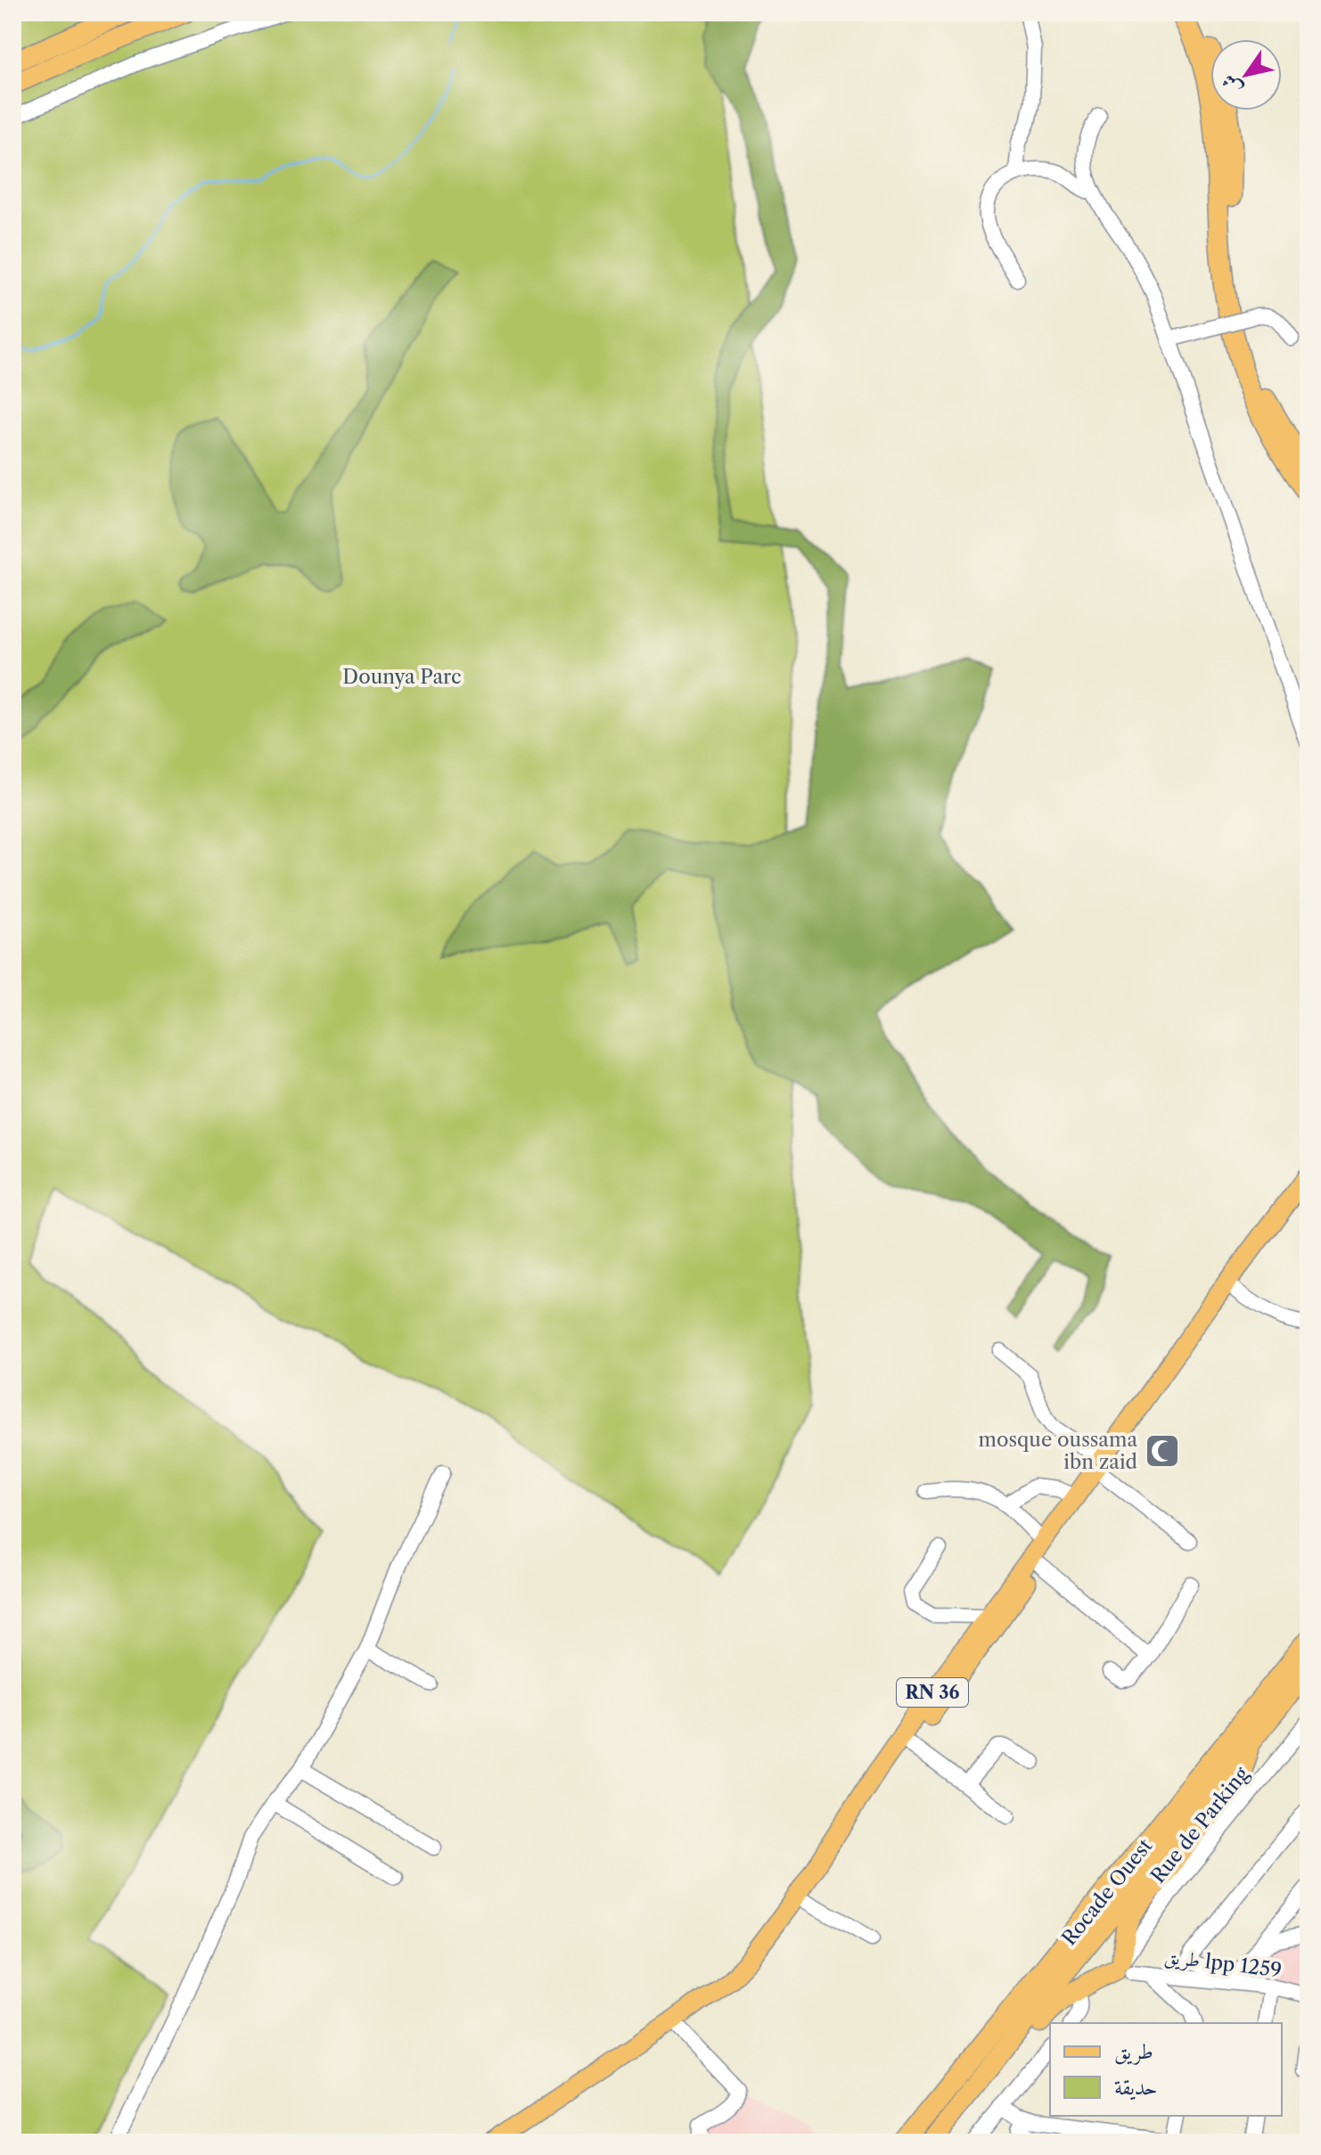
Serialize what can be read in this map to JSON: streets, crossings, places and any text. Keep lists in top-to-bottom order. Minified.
{"streets":{"highway":["Rocade Ouest"],"main road":["RN 36"],"street":["Rue de Parking","طريق lpp 1259"]},"crossings":[["Rue de Parking","طريق lpp 1259"]],"parks":["Dounya Parc"],"places":{"mosque":["mosque oussama ibn zaid"]},"legend":["طريق","حديقة"],"north":"bottom left"}
